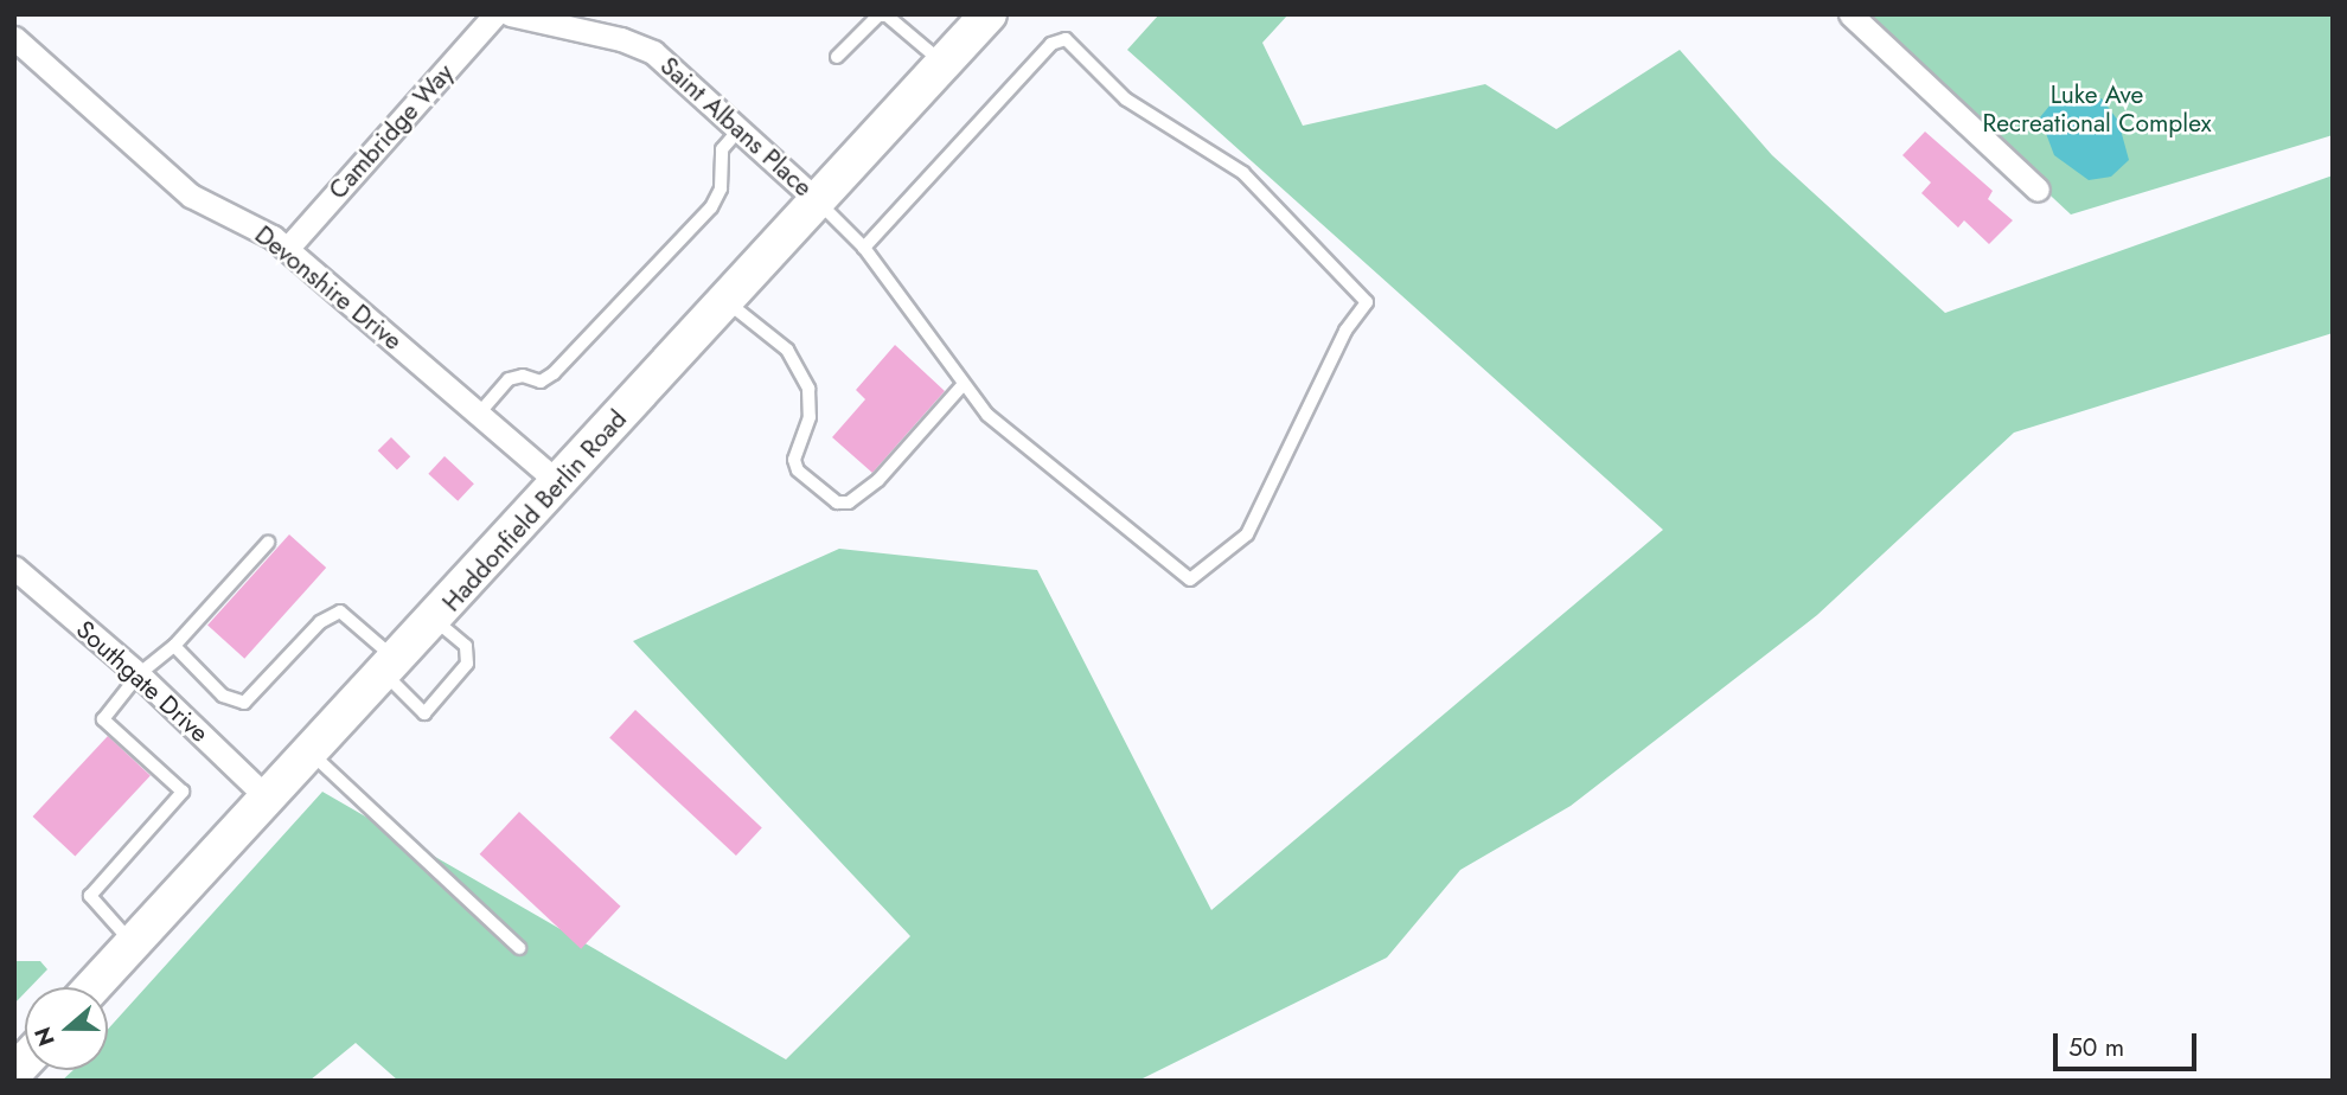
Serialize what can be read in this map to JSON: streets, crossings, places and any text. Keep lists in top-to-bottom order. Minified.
{"streets":{"main road":["Haddonfield Berlin Road"],"street":["Saint Albans Place","Cambridge Way","Devonshire Drive","Southgate Drive"]},"crossings":[["Saint Albans Place","Haddonfield Berlin Road"],["Cambridge Way","Devonshire Drive"],["Devonshire Drive","Haddonfield Berlin Road"],["Haddonfield Berlin Road","Southgate Drive"]],"parks":["Luke Ave Recreational Complex"],"scale_bar":"50 m","north":"left"}
